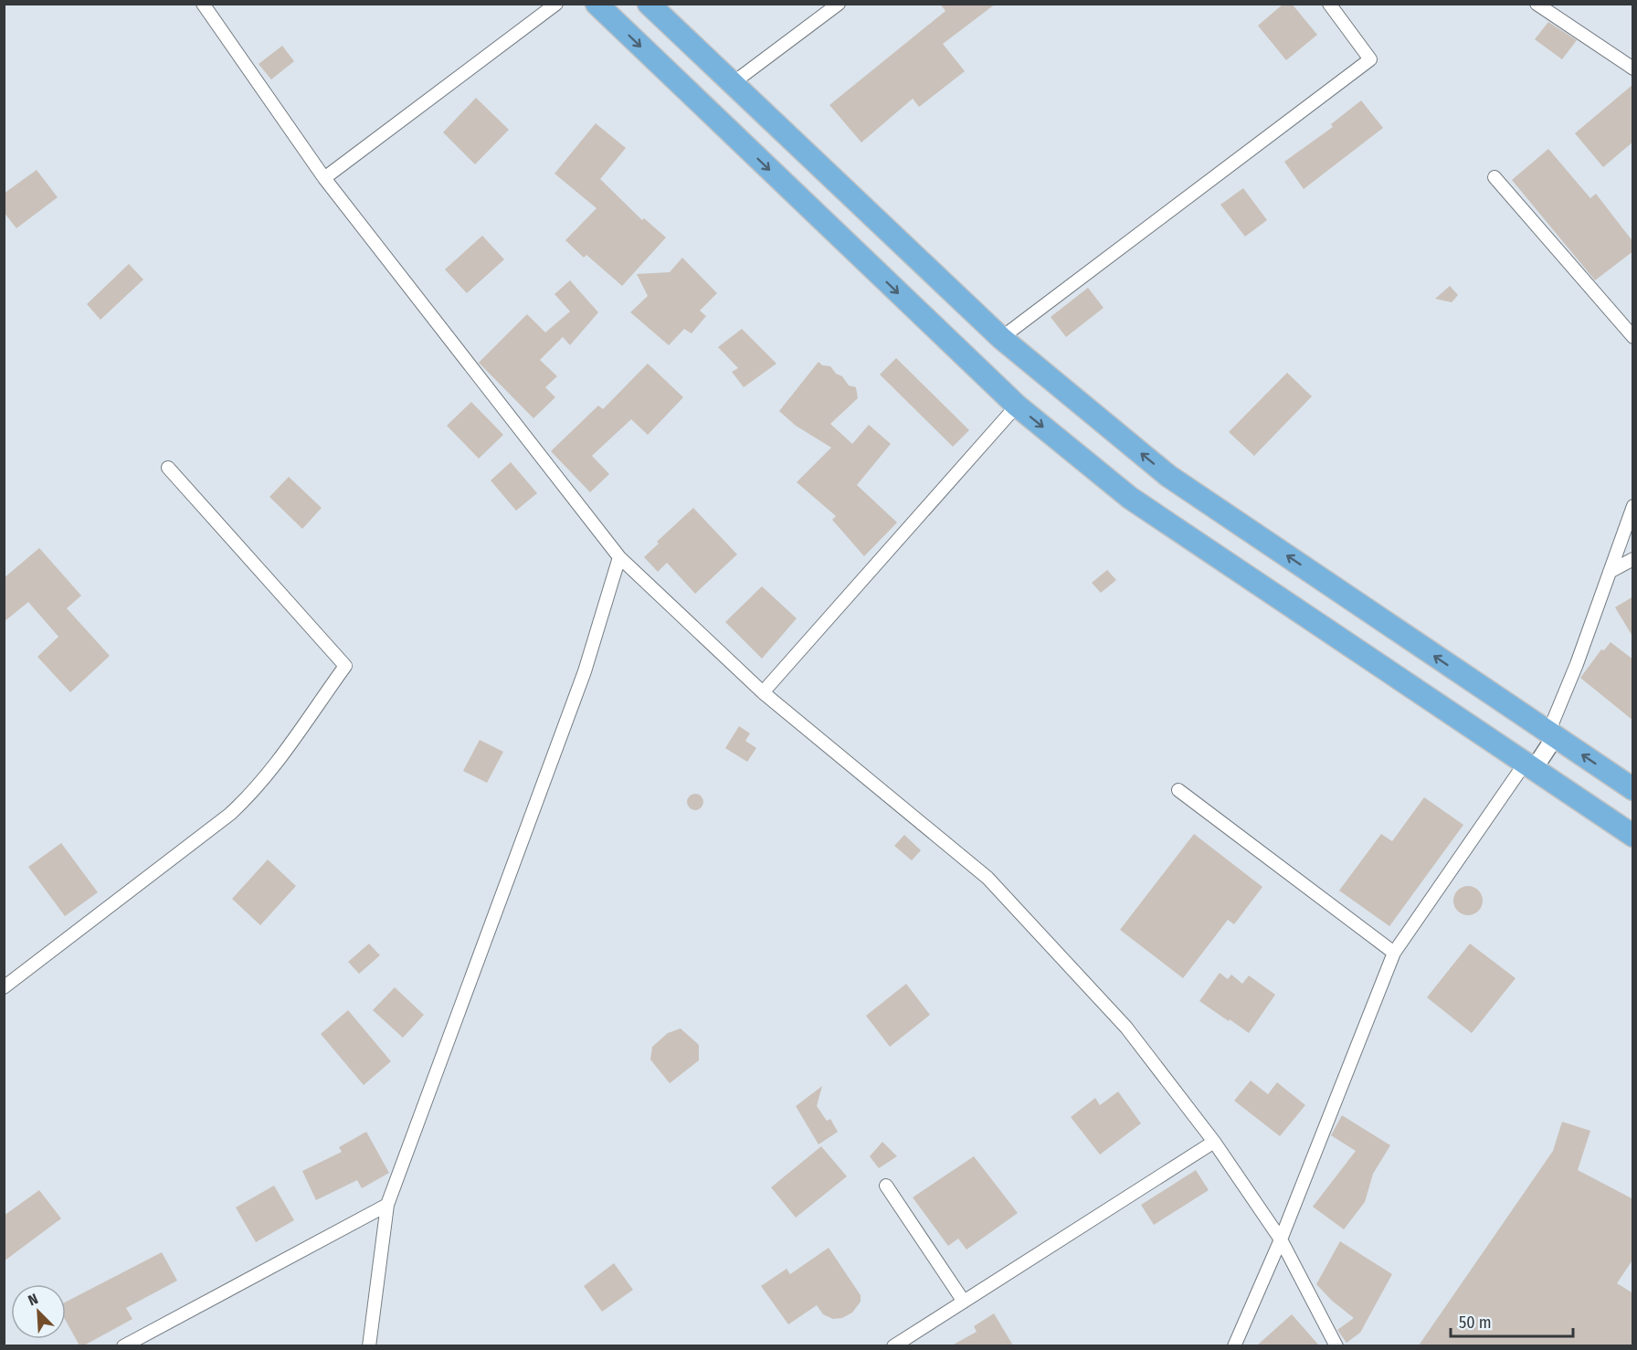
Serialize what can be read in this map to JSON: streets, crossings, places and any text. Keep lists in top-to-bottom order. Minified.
{"scale_bar":"50 m","north":"top left"}
